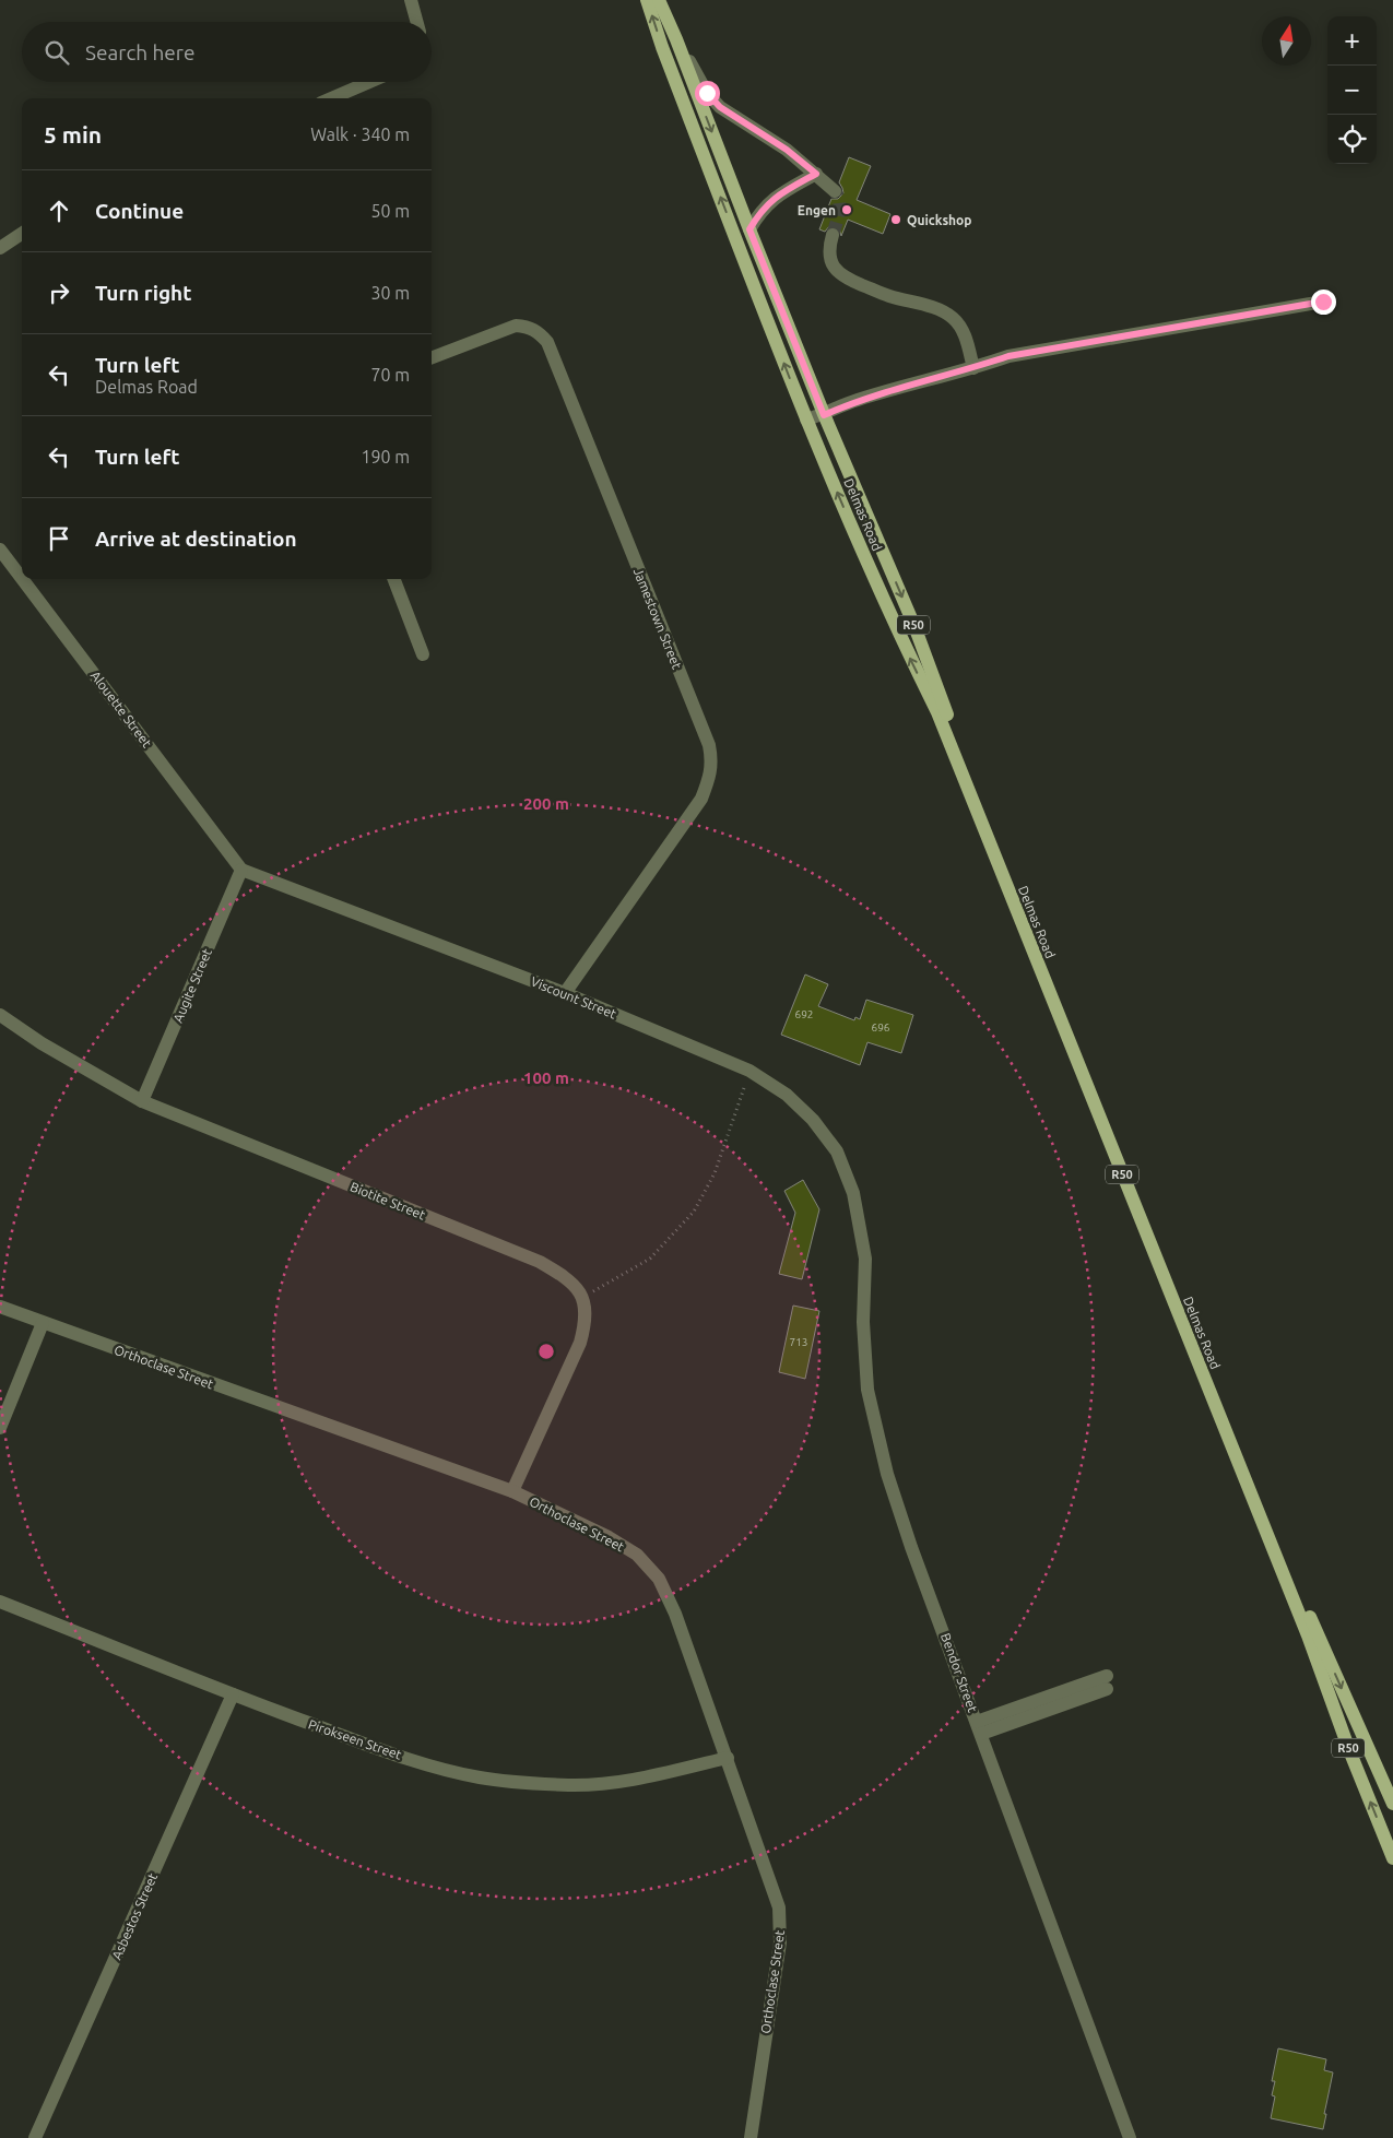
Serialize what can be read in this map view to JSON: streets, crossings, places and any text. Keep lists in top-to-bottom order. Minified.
{"streets":{"main road":["Delmas Road","R50"],"street":["Jamestown Street","Alouette Street","Augite Street","Viscount Street","Biotite Street","Orthoclase Street","Bendor Street","Pirokseen Street","Asbestos Street"]},"crossings":[["Jamestown Street","Viscount Street"],["Alouette Street","Augite Street"],["Alouette Street","Viscount Street"],["Augite Street","Viscount Street"],["Augite Street","Biotite Street"],["Viscount Street","Bendor Street"],["Orthoclase Street","Pirokseen Street"],["Pirokseen Street","Asbestos Street"]],"places":["Engen","Quickshop"],"house_numbers":["692","696","713"],"north":"top","page":{"map_buttons":["+","−"],"search":"Search here","heading":["5 min","Walk · 340 m"],"list":[["Continue","50 m"],["Turn right","30 m"],["Turn left","Delmas Road","70 m"],["Turn left","190 m"],"Arrive at destination"]},"rings":["200 m","100 m"]}
